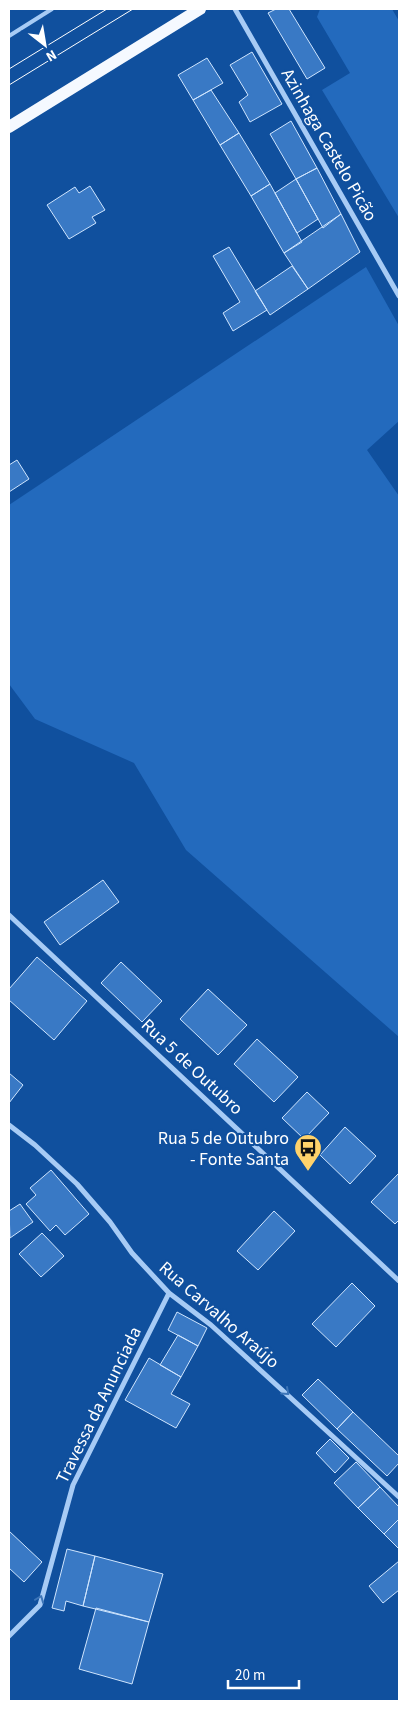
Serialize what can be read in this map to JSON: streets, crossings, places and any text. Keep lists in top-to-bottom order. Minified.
{"streets":{"street":["Azinhaga Castelo Picão","Rua 5 de Outubro","Rua Carvalho Araújo","Travessa da Anunciada"]},"crossings":[["Rua Carvalho Araújo","Travessa da Anunciada"]],"one_way":["Rua Carvalho Araújo","Travessa da Anunciada"],"places":{"bus stop":["Rua 5 de Outubro - Fonte Santa"]},"scale_bar":"20 m","north":"bottom right"}
